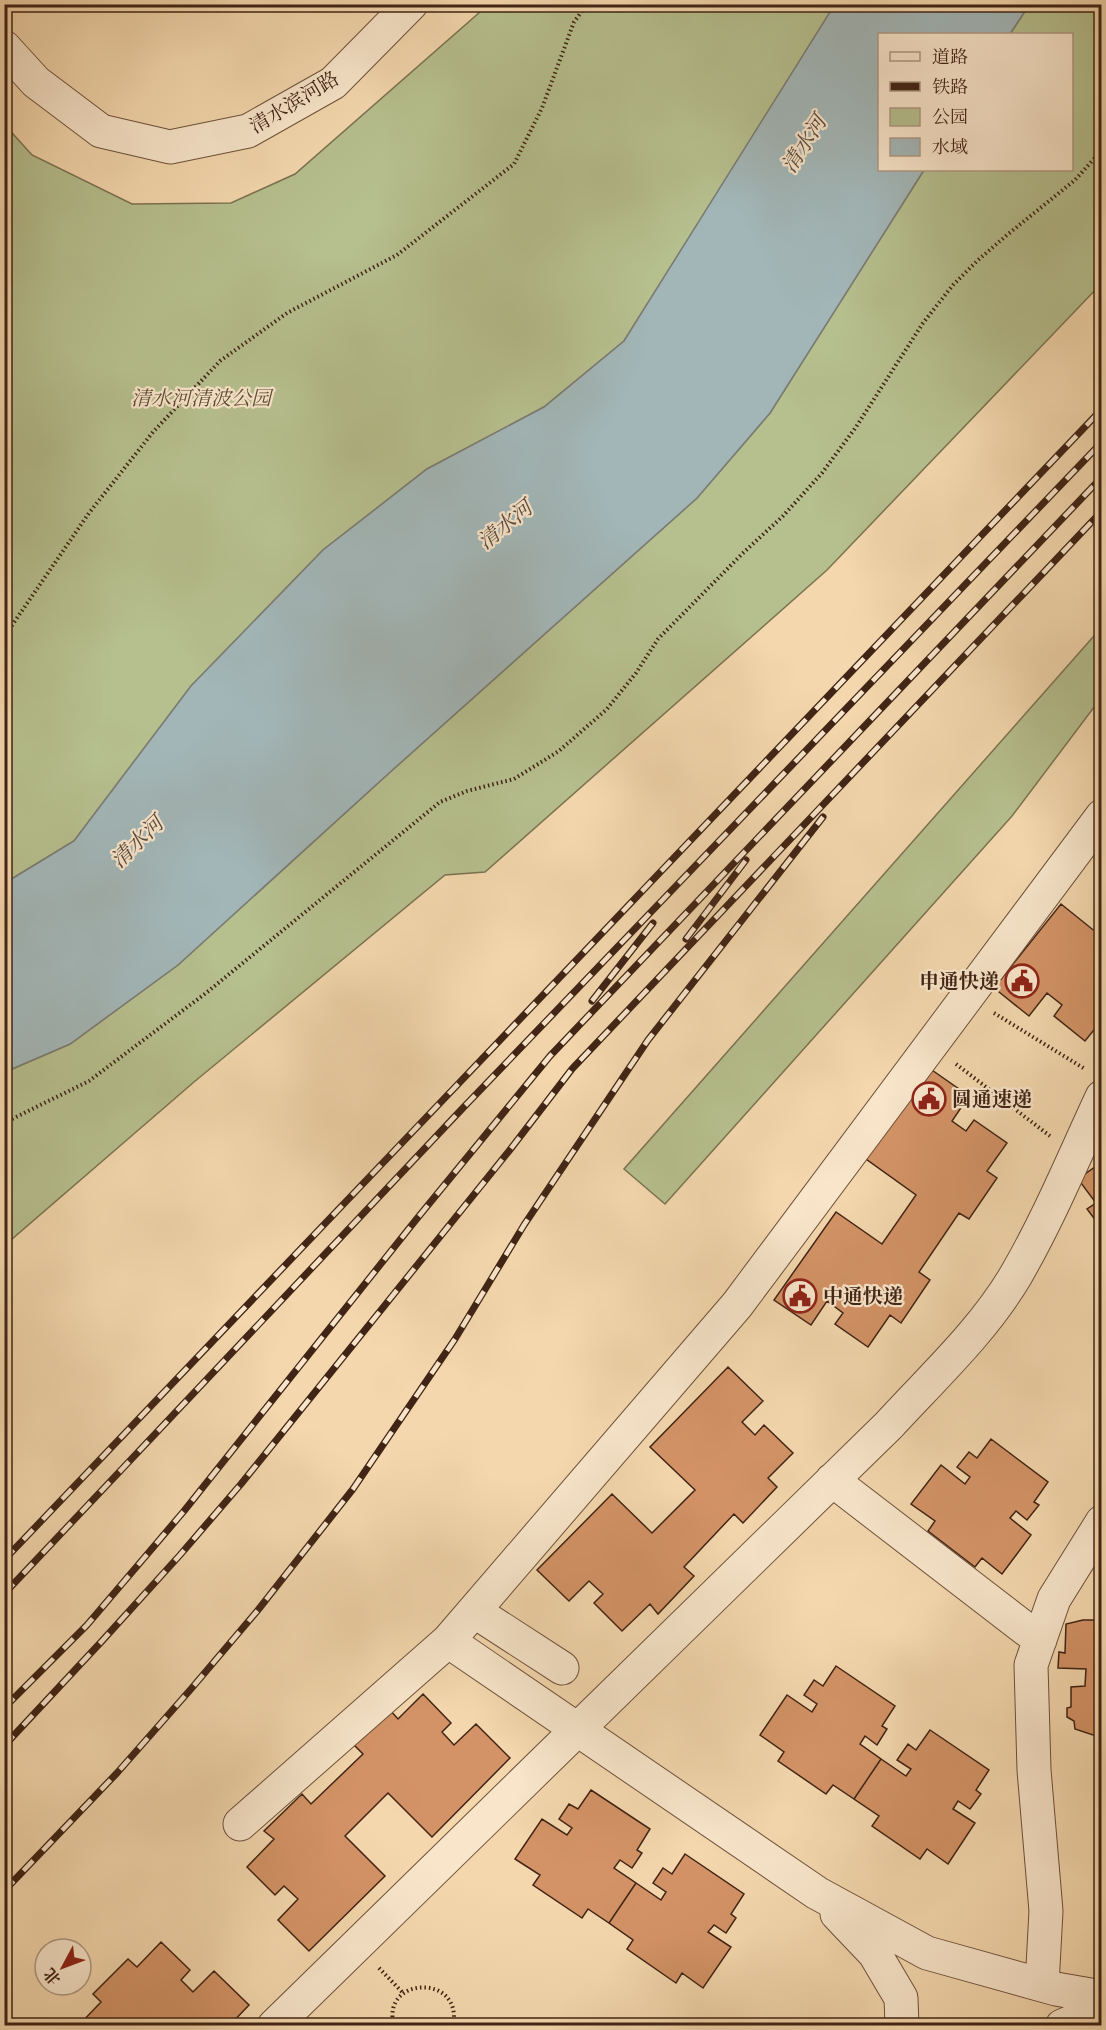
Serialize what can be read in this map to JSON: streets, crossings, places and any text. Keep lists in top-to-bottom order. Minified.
{"streets":{"street":["清水滨河路"]},"water":["清水河"],"parks":["清水河清波公园"],"places":{"public building":["申通快递","圆通速递","中通快递"]},"legend":["道路","铁路","公园","水域"],"north":"bottom left"}
